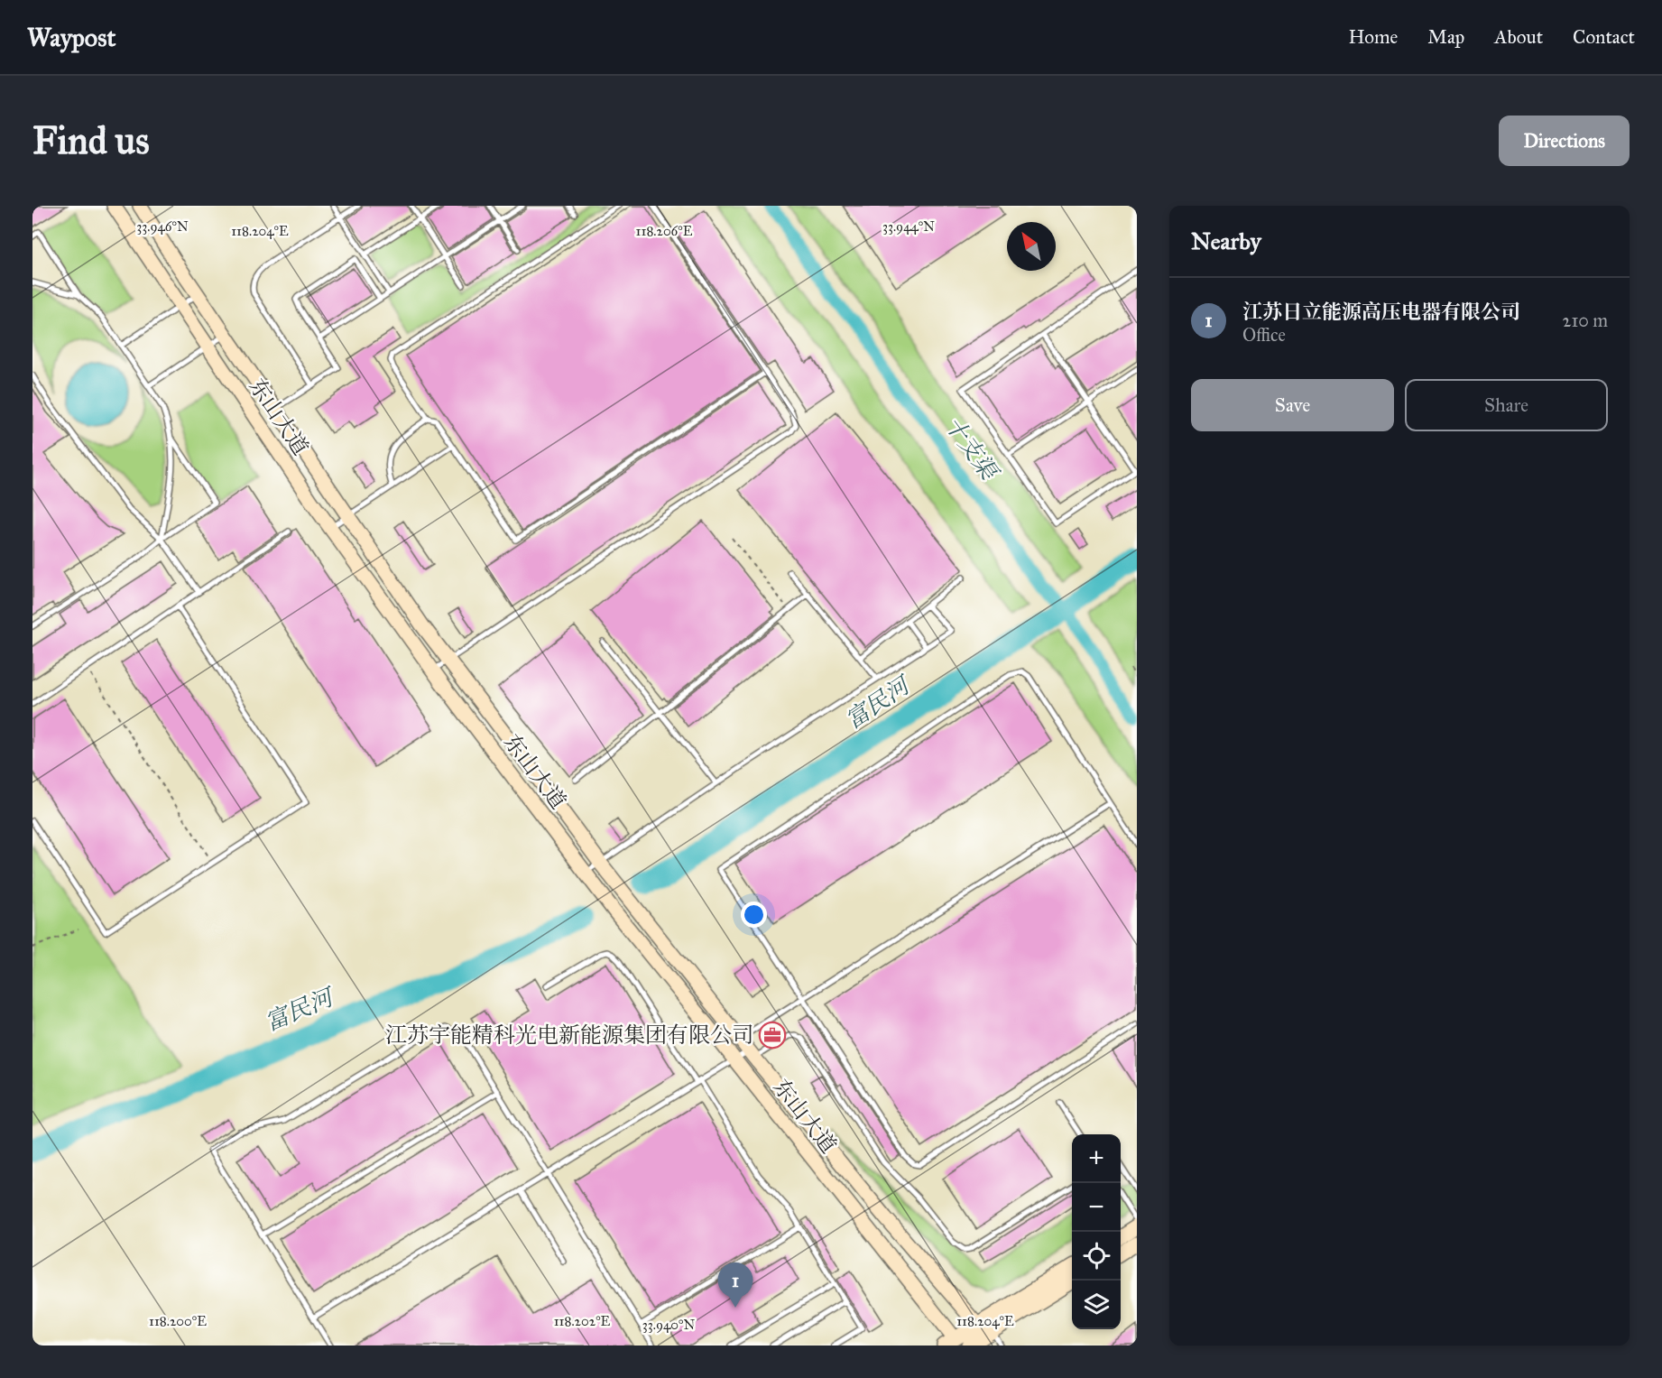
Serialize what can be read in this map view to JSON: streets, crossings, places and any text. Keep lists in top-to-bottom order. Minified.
{"streets":{"main road":["东山大道"]},"water":["十支渠","富民河"],"places":{"office":["江苏宇能精科光电新能源集团有限公司"]},"north":"top left","page":{"header":"Waypost","nav":["Home","Map","About","Contact"],"buttons":["Directions",["Save","Share"]],"title":"Find us","heading":"Nearby","list":[{"mark":"1","name":"江苏日立能源高压电器有限公司","note":"Office","value":"210 m"}],"map_buttons":["+","−"],"pins":"1"},"coordinates":["33.946°N","33.944°N","118.204°E","118.206°E","118.200°E","118.202°E","33.940°N"]}
